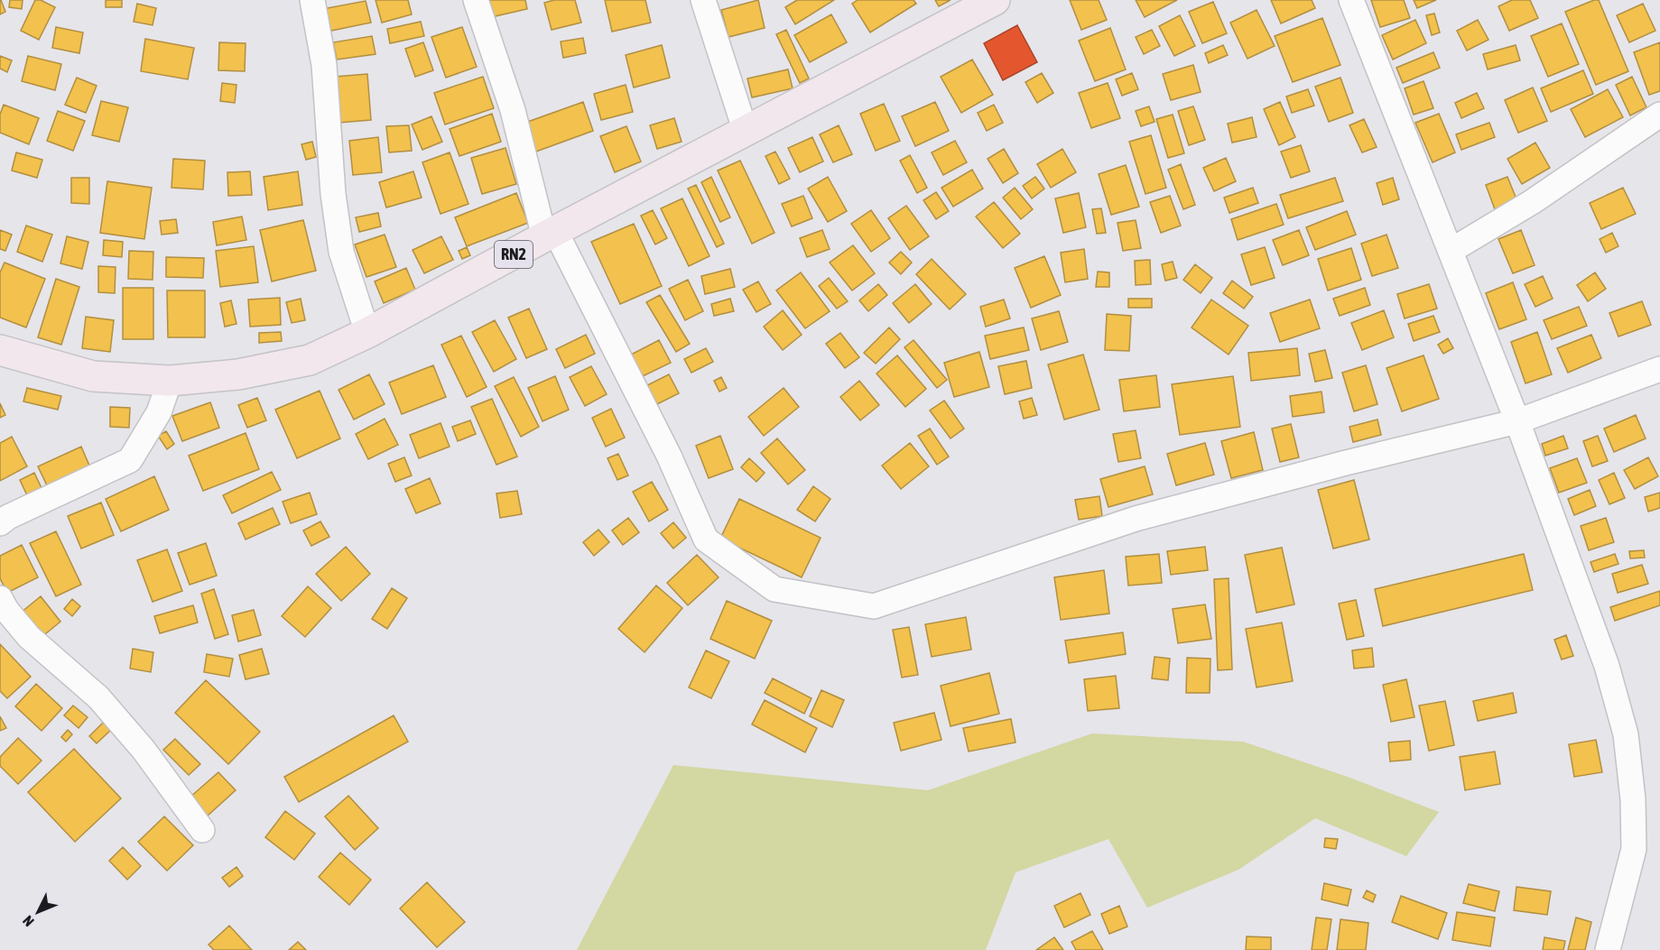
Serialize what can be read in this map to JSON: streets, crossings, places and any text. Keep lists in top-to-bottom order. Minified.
{"streets":{"highway":["RN2"]},"north":"bottom left"}
